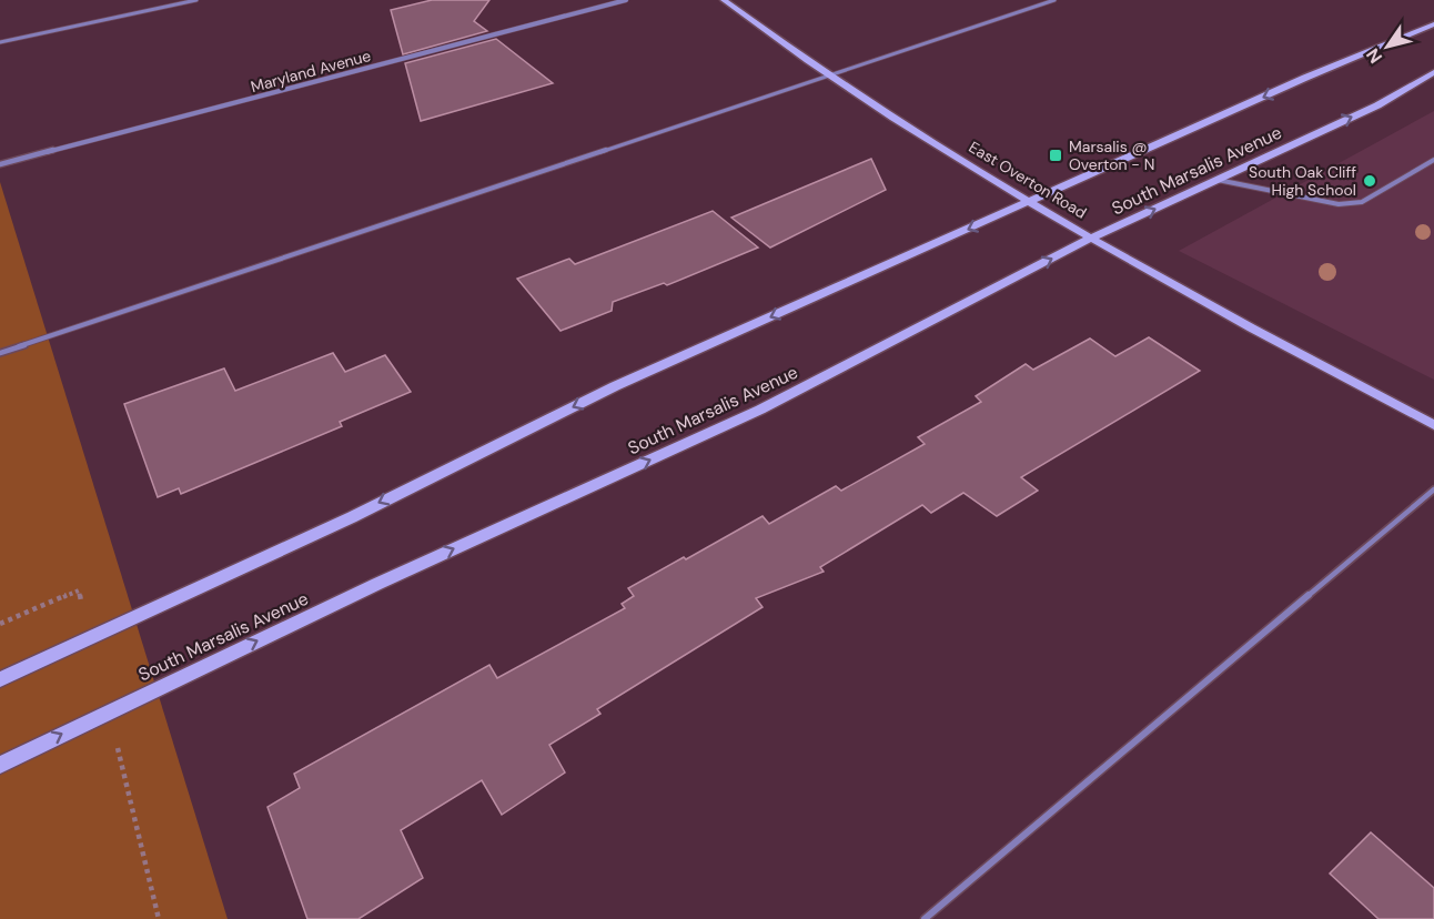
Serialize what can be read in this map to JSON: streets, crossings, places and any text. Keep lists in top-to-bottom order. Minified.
{"streets":{"main road":["South Marsalis Avenue","East Overton Road"],"street":["Maryland Avenue"]},"crossings":[["South Marsalis Avenue","East Overton Road"]],"places":{"transit":["Marsalis @ Overton - N"],"other":["South Oak Cliff High School"]},"north":"bottom left"}
